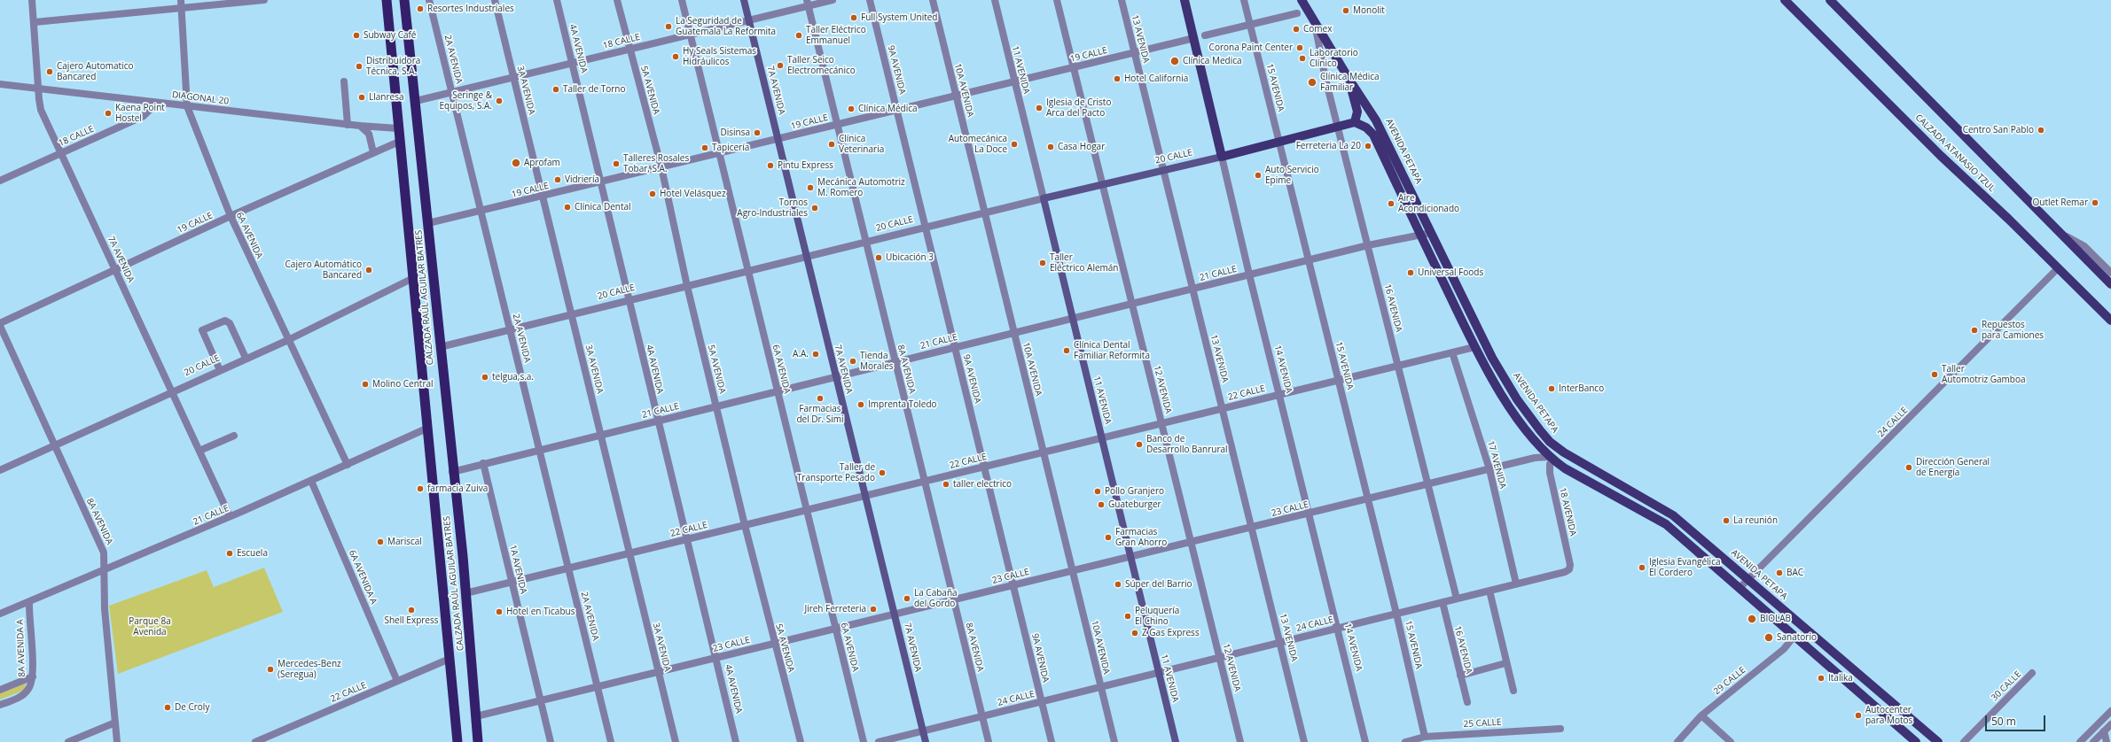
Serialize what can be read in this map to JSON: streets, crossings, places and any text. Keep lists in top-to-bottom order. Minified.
{"streets":{"highway":["CALZADA RAÚL AGUILAR BATRES"],"main road":["11 AVENIDA","7A AVENIDA","AVENIDA PETAPA","CALZADA ATANASIO TZUL","20 CALLE","14 AVENIDA"],"street":["13 AVENIDA","18 CALLE","4A AVENIDA","19 CALLE","2A AVENIDA","9A AVENIDA","15 AVENIDA","3A AVENIDA","5A AVENIDA","10A AVENIDA","DIAGONAL 20","6A AVENIDA","21 CALLE","16 AVENIDA","8A AVENIDA","12 AVENIDA","22 CALLE","24 CALLE","17 AVENIDA","23 CALLE","18 AVENIDA","1A AVENIDA","6A AVENIDA A","8A AVENIDA A","29 CALLE","30 CALLE","25 CALLE"]},"crossings":[["13 AVENIDA","19 CALLE"],["13 AVENIDA","20 CALLE"],["13 AVENIDA","21 CALLE"],["13 AVENIDA","22 CALLE"],["13 AVENIDA","24 CALLE"],["13 AVENIDA","23 CALLE"],["18 CALLE","4A AVENIDA"],["18 CALLE","2A AVENIDA"],["18 CALLE","3A AVENIDA"],["18 CALLE","5A AVENIDA"],["18 CALLE","7A AVENIDA"],["18 CALLE","DIAGONAL 20"],["18 CALLE","6A AVENIDA"],["18 CALLE","CALZADA RAÚL AGUILAR BATRES"],["18 CALLE","8A AVENIDA"],["4A AVENIDA","19 CALLE"],["4A AVENIDA","20 CALLE"],["4A AVENIDA","21 CALLE"],["4A AVENIDA","22 CALLE"],["4A AVENIDA","23 CALLE"],["19 CALLE","2A AVENIDA"],["19 CALLE","9A AVENIDA"],["19 CALLE","11 AVENIDA"],["19 CALLE","3A AVENIDA"],["19 CALLE","5A AVENIDA"],["19 CALLE","7A AVENIDA"],["19 CALLE","10A AVENIDA"],["19 CALLE","6A AVENIDA"],["19 CALLE","CALZADA RAÚL AGUILAR BATRES"],["19 CALLE","8A AVENIDA"],["19 CALLE","14 AVENIDA"],["19 CALLE","12 AVENIDA"],["2A AVENIDA","20 CALLE"],["2A AVENIDA","21 CALLE"],["2A AVENIDA","22 CALLE"],["2A AVENIDA","23 CALLE"],["9A AVENIDA","20 CALLE"],["9A AVENIDA","21 CALLE"],["9A AVENIDA","22 CALLE"],["9A AVENIDA","24 CALLE"],["9A AVENIDA","23 CALLE"],["11 AVENIDA","20 CALLE"],["11 AVENIDA","21 CALLE"],["11 AVENIDA","22 CALLE"],["11 AVENIDA","24 CALLE"],["11 AVENIDA","23 CALLE"],["15 AVENIDA","20 CALLE"],["15 AVENIDA","21 CALLE"],["15 AVENIDA","22 CALLE"],["15 AVENIDA","24 CALLE"],["15 AVENIDA","23 CALLE"],["15 AVENIDA","25 CALLE"],["3A AVENIDA","20 CALLE"],["3A AVENIDA","21 CALLE"],["3A AVENIDA","22 CALLE"],["3A AVENIDA","23 CALLE"],["5A AVENIDA","20 CALLE"],["5A AVENIDA","21 CALLE"],["5A AVENIDA","22 CALLE"],["5A AVENIDA","23 CALLE"],["7A AVENIDA","DIAGONAL 20"],["7A AVENIDA","20 CALLE"],["7A AVENIDA","21 CALLE"],["7A AVENIDA","22 CALLE"],["7A AVENIDA","24 CALLE"],["7A AVENIDA","23 CALLE"],["10A AVENIDA","20 CALLE"],["10A AVENIDA","21 CALLE"],["10A AVENIDA","22 CALLE"],["10A AVENIDA","24 CALLE"],["10A AVENIDA","23 CALLE"],["DIAGONAL 20","6A AVENIDA"],["DIAGONAL 20","CALZADA RAÚL AGUILAR BATRES"],["AVENIDA PETAPA","21 CALLE"],["AVENIDA PETAPA","16 AVENIDA"],["AVENIDA PETAPA","24 CALLE"],["CALZADA ATANASIO TZUL","24 CALLE"],["20 CALLE","6A AVENIDA"],["20 CALLE","CALZADA RAÚL AGUILAR BATRES"],["20 CALLE","16 AVENIDA"],["20 CALLE","8A AVENIDA"],["20 CALLE","14 AVENIDA"],["20 CALLE","12 AVENIDA"],["6A AVENIDA","21 CALLE"],["6A AVENIDA","22 CALLE"],["6A AVENIDA","23 CALLE"],["21 CALLE","CALZADA RAÚL AGUILAR BATRES"],["21 CALLE","16 AVENIDA"],["21 CALLE","8A AVENIDA"],["21 CALLE","14 AVENIDA"],["21 CALLE","12 AVENIDA"],["21 CALLE","1A AVENIDA"],["21 CALLE","6A AVENIDA A"],["21 CALLE","8A AVENIDA A"],["CALZADA RAÚL AGUILAR BATRES","22 CALLE"],["CALZADA RAÚL AGUILAR BATRES","23 CALLE"],["16 AVENIDA","22 CALLE"],["16 AVENIDA","24 CALLE"],["16 AVENIDA","23 CALLE"],["8A AVENIDA","22 CALLE"],["8A AVENIDA","24 CALLE"],["8A AVENIDA","23 CALLE"],["14 AVENIDA","22 CALLE"],["14 AVENIDA","24 CALLE"],["14 AVENIDA","23 CALLE"],["12 AVENIDA","22 CALLE"],["12 AVENIDA","24 CALLE"],["12 AVENIDA","23 CALLE"],["22 CALLE","17 AVENIDA"],["22 CALLE","1A AVENIDA"],["22 CALLE","6A AVENIDA A"],["24 CALLE","17 AVENIDA"],["24 CALLE","18 AVENIDA"],["17 AVENIDA","23 CALLE"],["23 CALLE","18 AVENIDA"],["23 CALLE","1A AVENIDA"]],"parks":["Parque 8a Avenida"],"places":["Resortes Industriales","Monolit","Full System United","La Seguridad de Guatemala La Reformita","Comex","Subway Café","Taller Eléctrico Emmanuel","Corona Paint Center","Hy Seals Sistemas Hidráulicos","Laboratorio Clínico","Clínica Medica","Taller Seico Electromecánico","Distribuidora Técnica, S.A.","Cajero Automatico Bancared","Hotel California","Clínica Médica Familiar","Taller de Torno","Llanresa","Seringe & Equipos, S.A.","Iglesia de Cristo Arca del Pacto","Clínica Médica","Kaena Point Hostel","Centro San Pablo","Disinsa","Clínica Veterinaria","Automecánica La Doce","Ferreteria La 20","Casa Hogar","Tapicería","Aprofam","Talleres Rosales Tobar, S.A.","Pintu Express","Auto Servicio Epime","Vidriería","Mecánica Automotriz M. Romero","Hotel Velásquez","Outlet Remar","Aire Acondicionado","Clínica Dental","Tornos Agro-Industriales","Ubicación 3","Taller Eléctrico Alemán","Cajero Automático Bancared","Universal Foods","Repuestos para Camiones","Clínica Dental Familiar Reformita","A.A.","Tienda Morales","Taller Automotriz Gamboa","telgua,s.a.","Molino Central","InterBanco","Farmacias del Dr. Simi","Imprenta Toledo","Banco de Desarrollo Banrural","Dirección General de Energía","Taller de Transporte Pesado","taller electrico","farmacia Zuiva","Pollo Granjero","Guateburger","La reunión","Farmacias Gran Ahorro","Mariscal","Escuela","Iglesia Evangélica El Cordero","BAC","Súper del Barrio","La Cabaña del Gordo","Jireh Ferreteria","Shell Express","Hotel en Ticabus","Peluquería El Chino","BIOLAB","Z Gas Express","Sanatorio","Mercedes-Benz (Seregua)","Italika","De Croly","Autocenter para Motos"],"scale_bar":"50 m"}
